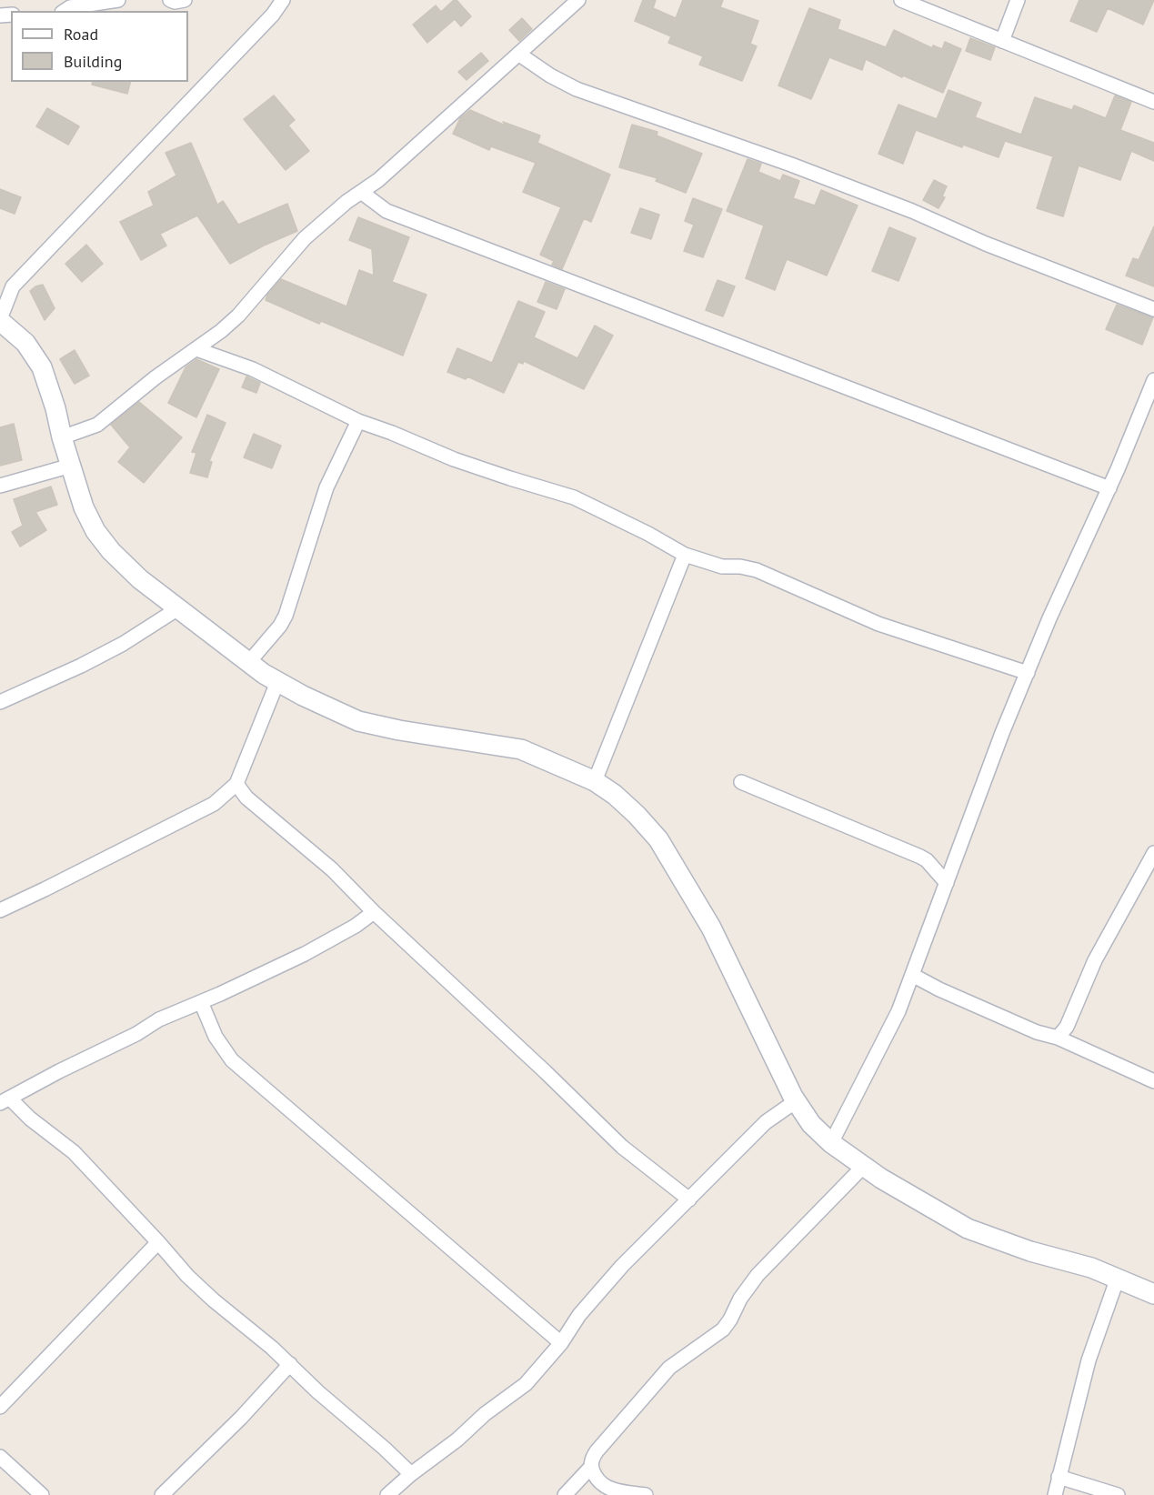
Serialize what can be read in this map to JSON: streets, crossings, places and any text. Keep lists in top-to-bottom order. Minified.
{"legend":["Road","Building"]}
